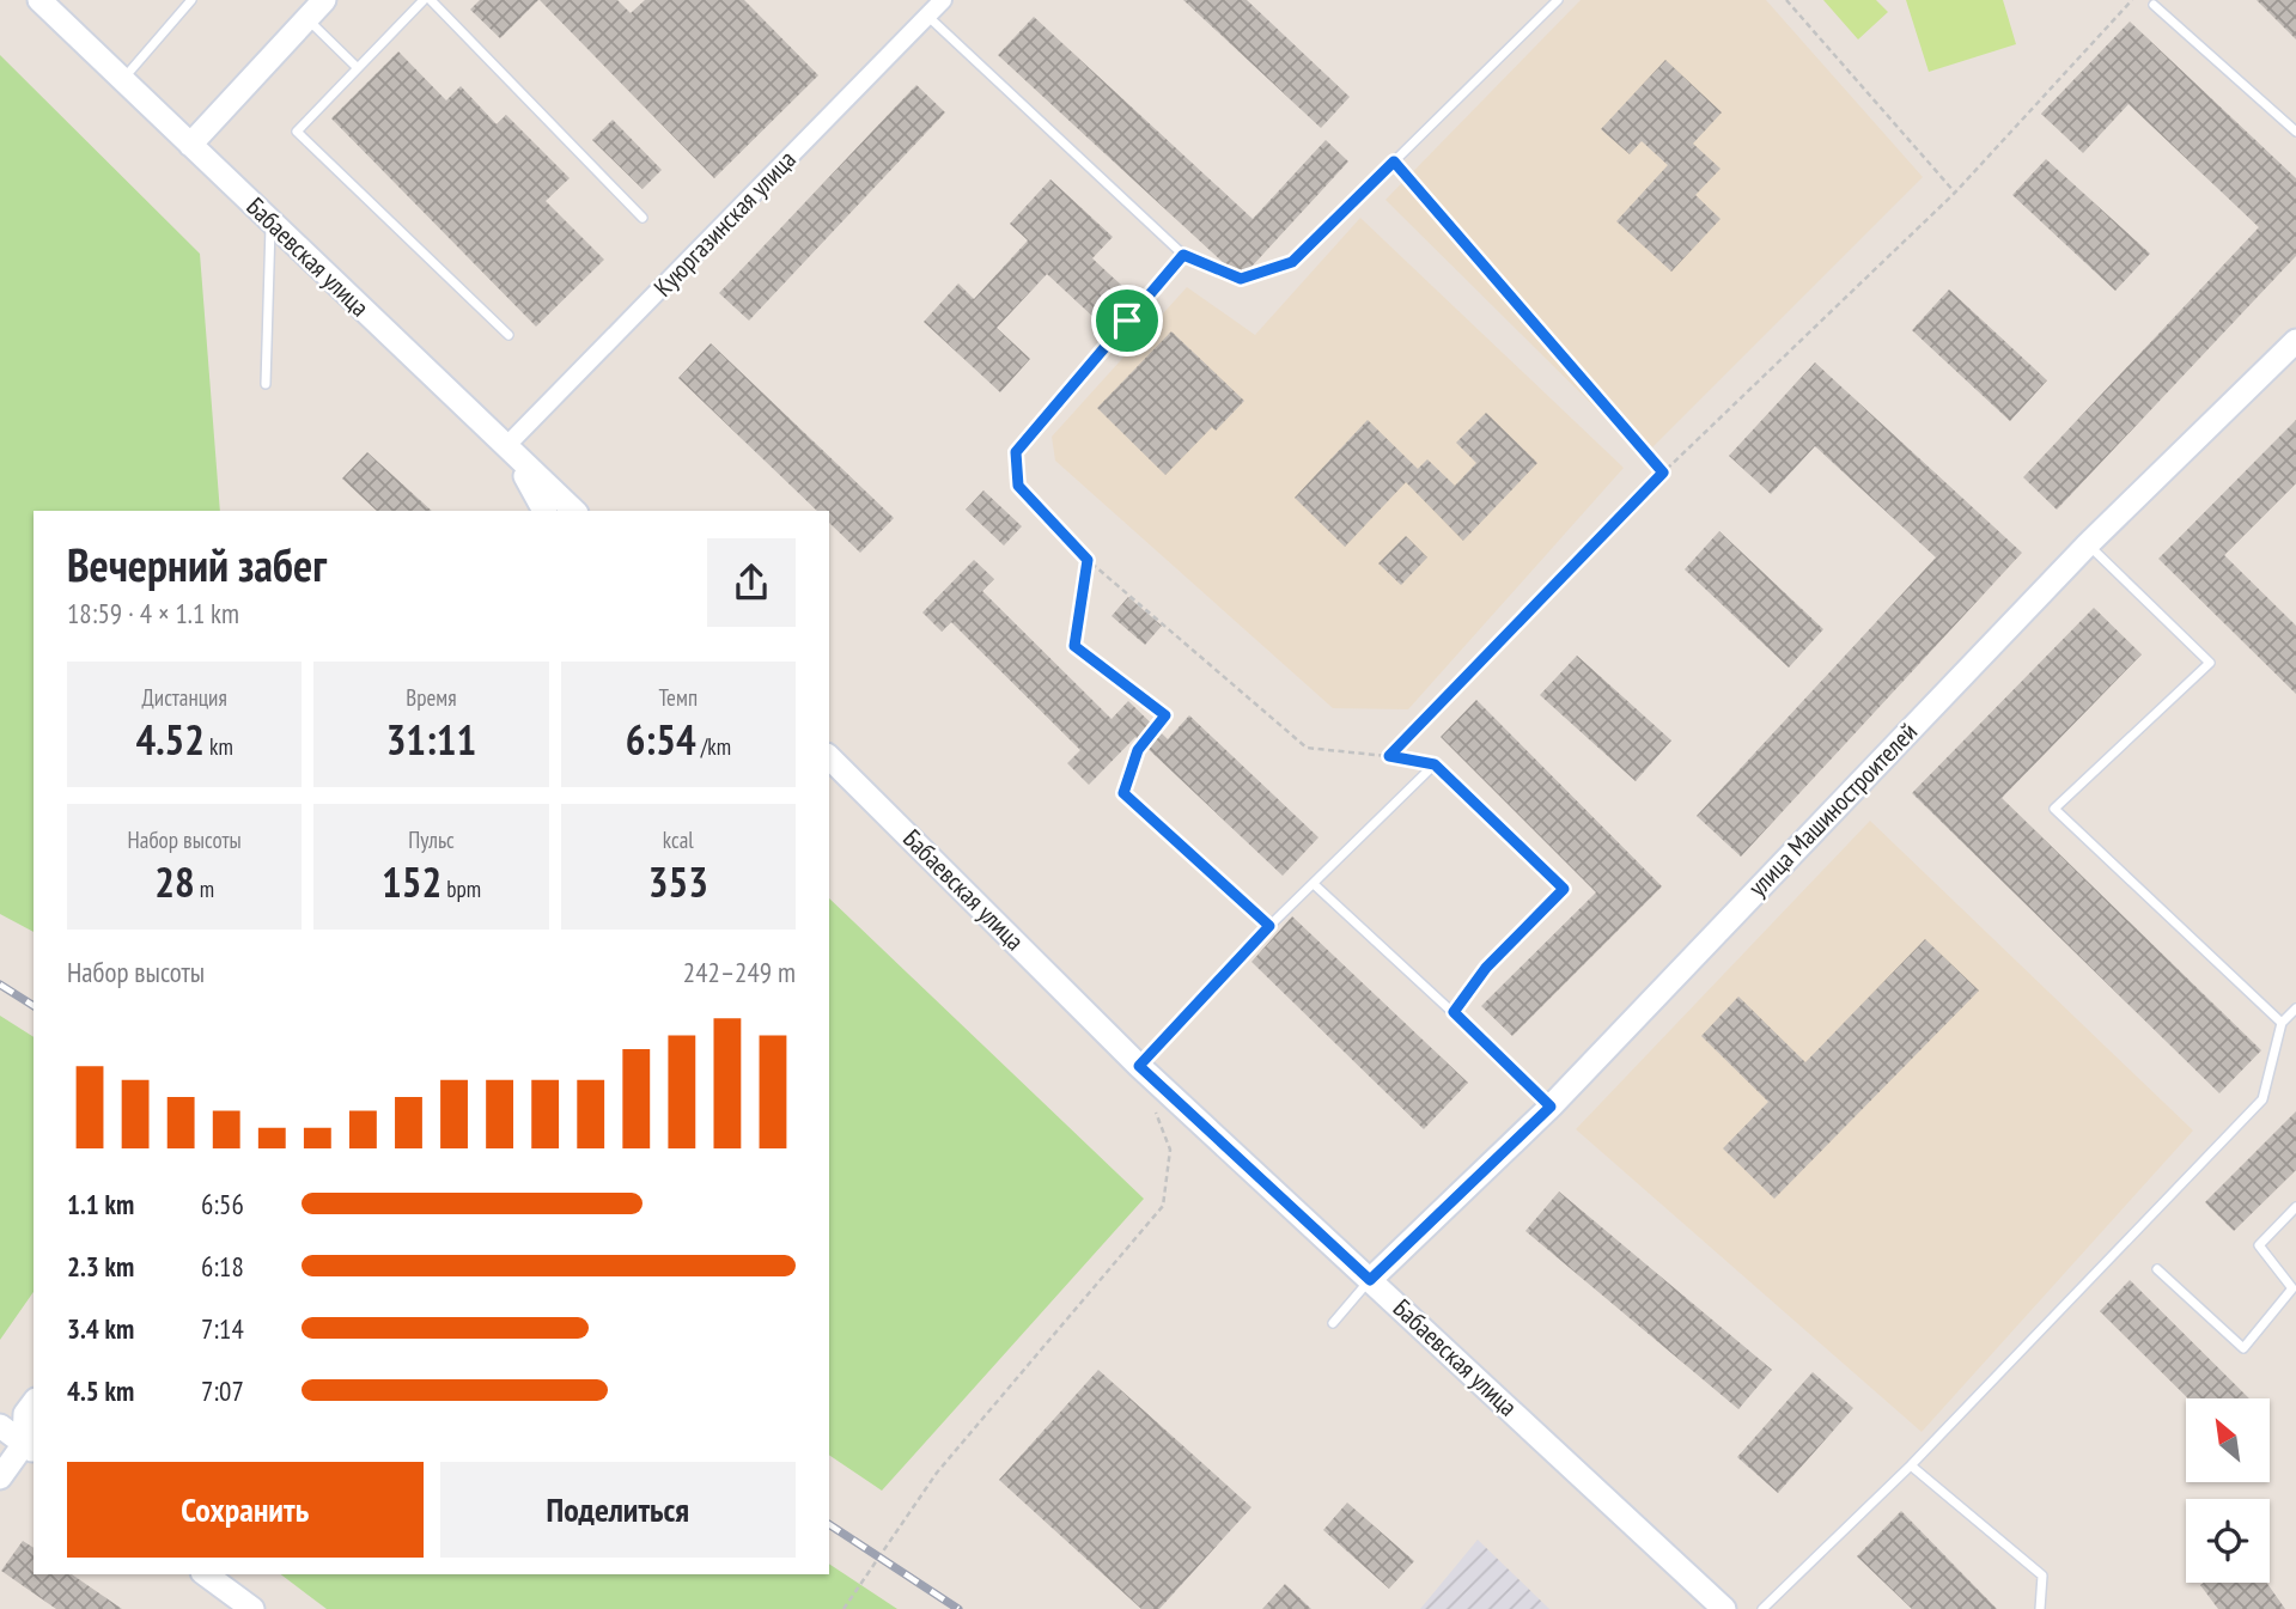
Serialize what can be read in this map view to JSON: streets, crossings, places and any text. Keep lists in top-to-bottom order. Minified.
{"streets":{"main road":["Бабаевская улица","улица Машиностроителей"],"street":["Куюргазинская улица"]},"crossings":[["Куюргазинская улица","Бабаевская улица"],["Бабаевская улица","улица Машиностроителей"]],"north":"top left","page":{"heading":["Вечерний забег","18:59 · 4 × 1.1 km"],"stats":[["Дистанция","4.52 km"],["Время","31:11"],["Темп","6:54 /km"],["Набор высоты","28 m"],["Пульс","152 bpm"],["kcal","353"]],"chart":["Набор высоты","242–249 m"],"list":[{"name":"1.1 km","note":"6:56"},{"name":"2.3 km","note":"6:18"},{"name":"3.4 km","note":"7:14"},{"name":"4.5 km","note":"7:07"}],"buttons":["Сохранить","Поделиться"]}}
